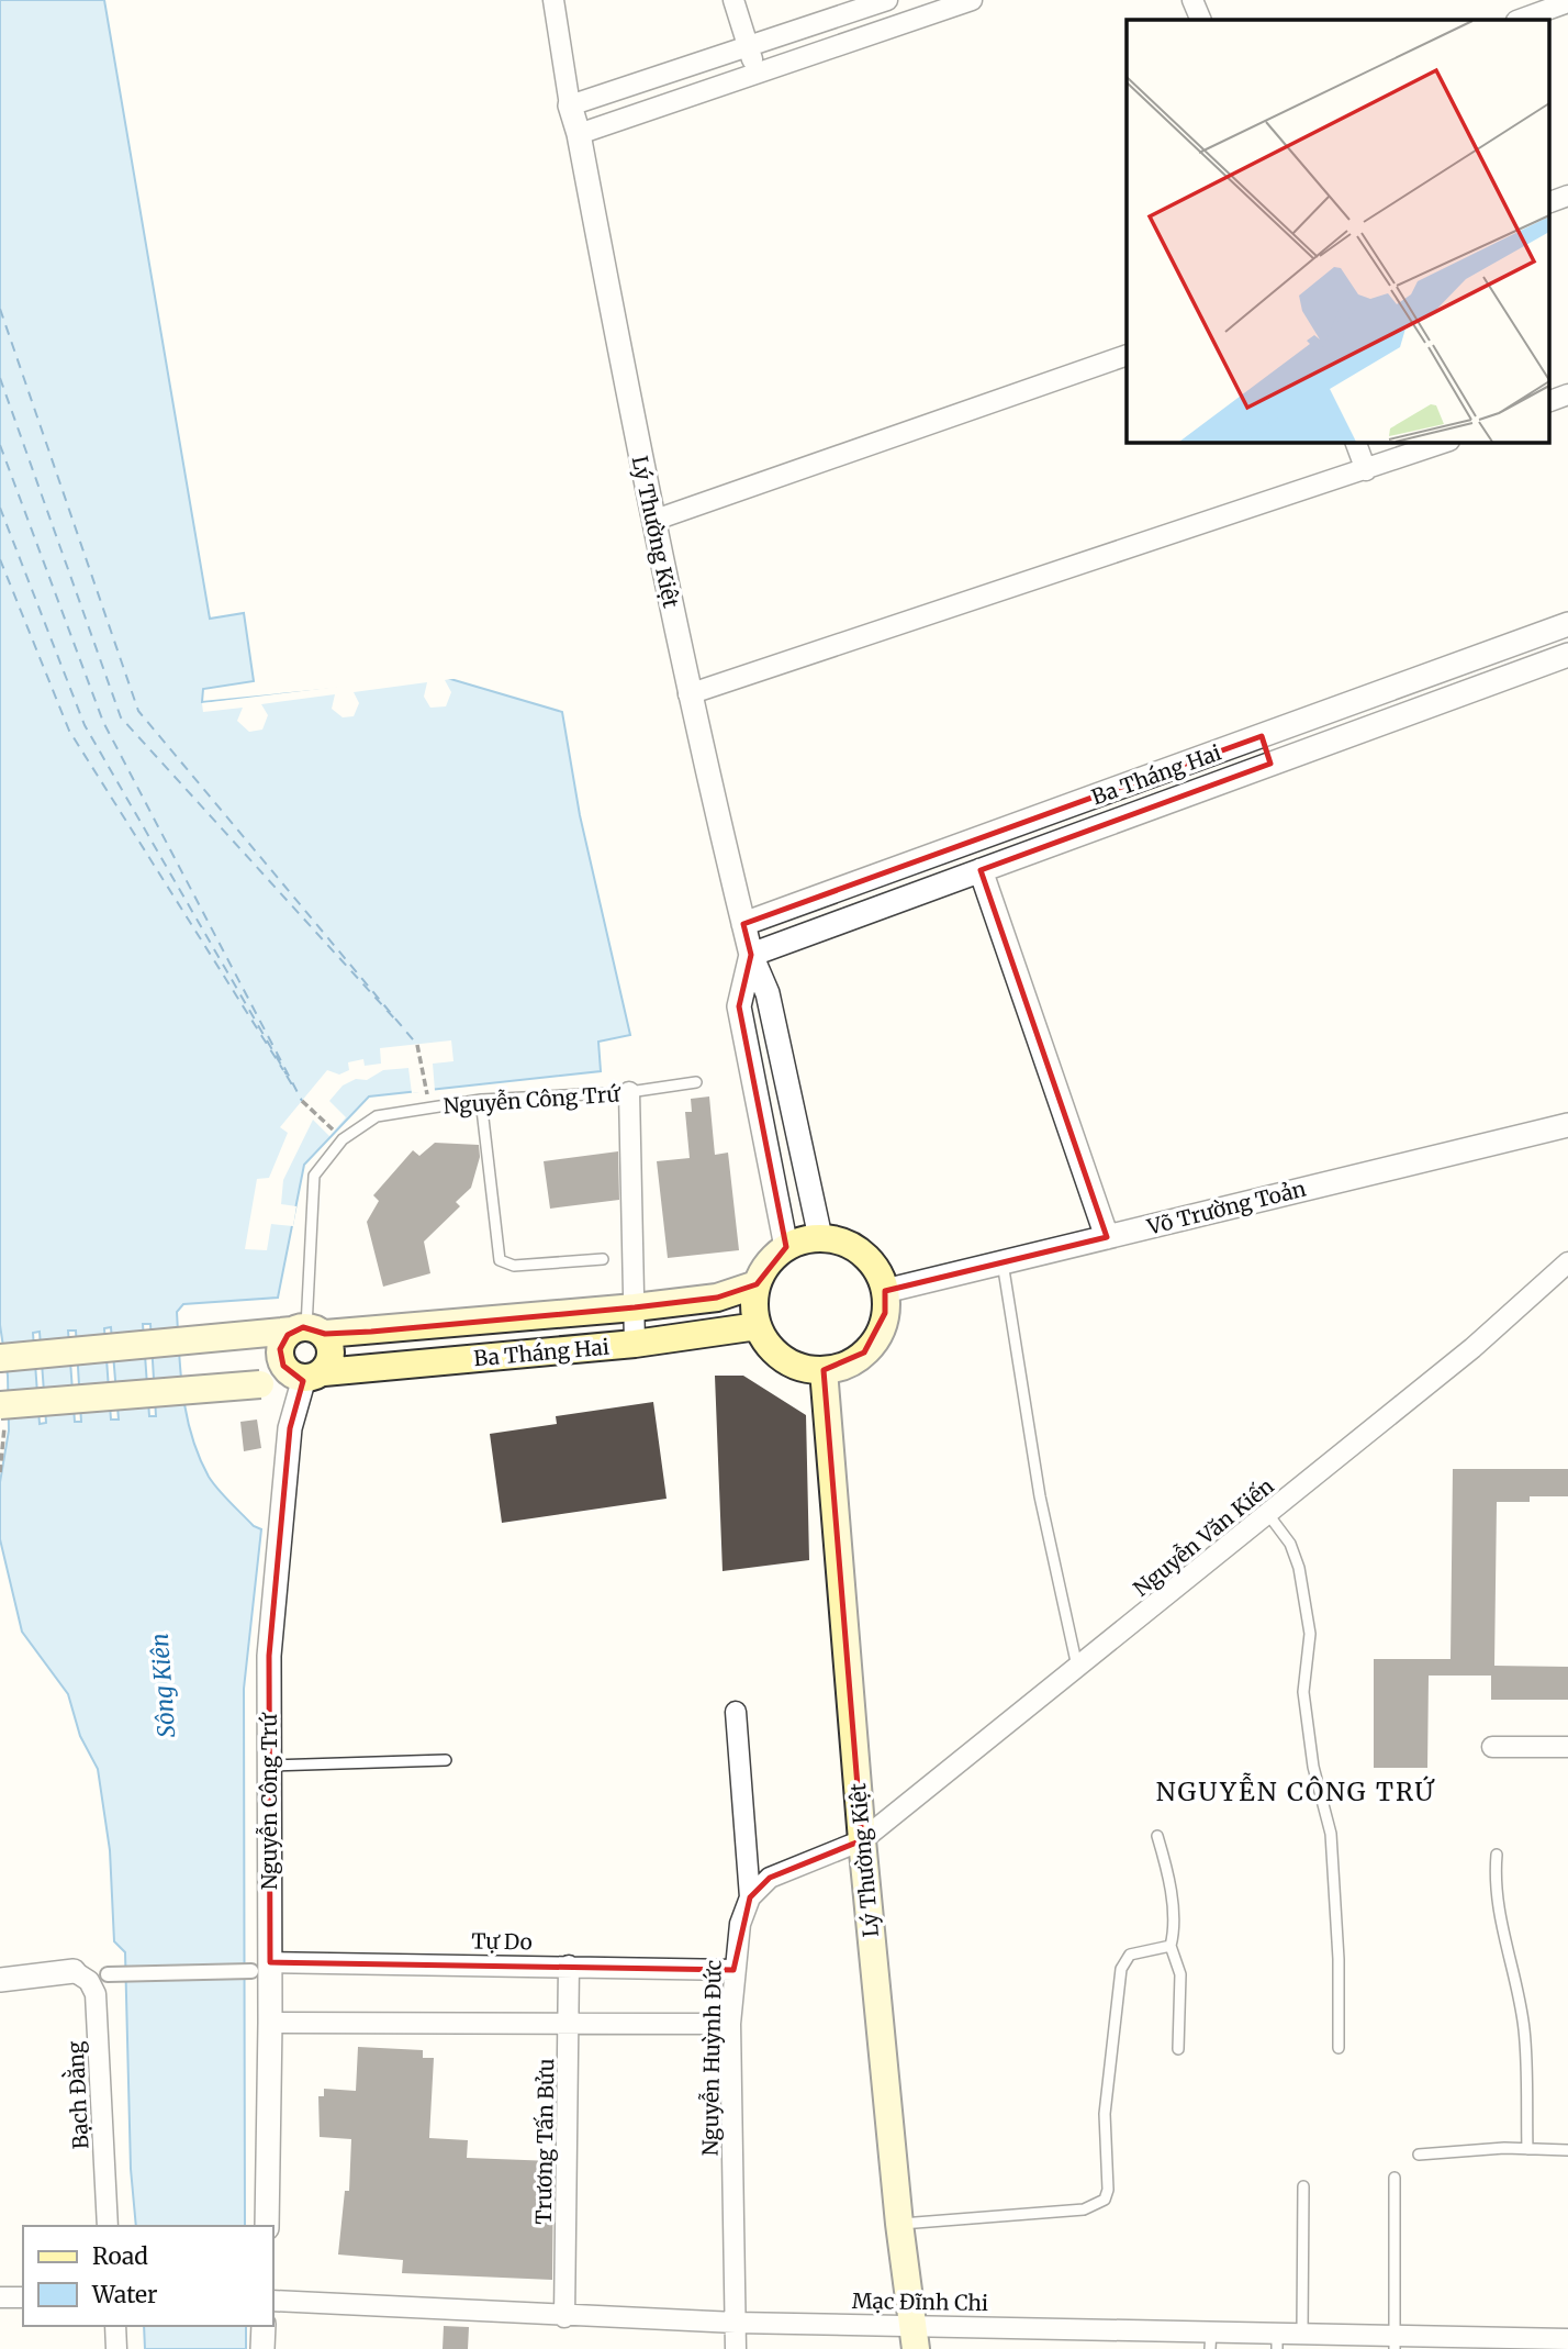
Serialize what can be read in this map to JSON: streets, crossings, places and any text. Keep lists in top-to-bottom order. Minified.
{"streets":{"main road":["Lý Thường Kiệt","Ba Tháng Hai"],"street":["Nguyễn Công Trứ","Võ Trường Toản","Nguyễn Văn Kiến","Tự Do","Nguyễn Huỳnh Đức","Bạch Đằng","Trương Tấn Bửu","Mạc Đĩnh Chi"]},"crossings":[["Lý Thường Kiệt","Ba Tháng Hai"],["Lý Thường Kiệt","Võ Trường Toản"],["Lý Thường Kiệt","Nguyễn Văn Kiến"],["Lý Thường Kiệt","Mạc Đĩnh Chi"],["Ba Tháng Hai","Nguyễn Công Trứ"],["Ba Tháng Hai","Võ Trường Toản"],["Nguyễn Công Trứ","Tự Do"],["Tự Do","Nguyễn Huỳnh Đức"],["Tự Do","Trương Tấn Bửu"],["Nguyễn Huỳnh Đức","Mạc Đĩnh Chi"],["Trương Tấn Bửu","Mạc Đĩnh Chi"]],"districts":["NGUYỄN CÔNG TRỨ"],"water":["Sông Kiên"],"legend":["Road","Water"]}
